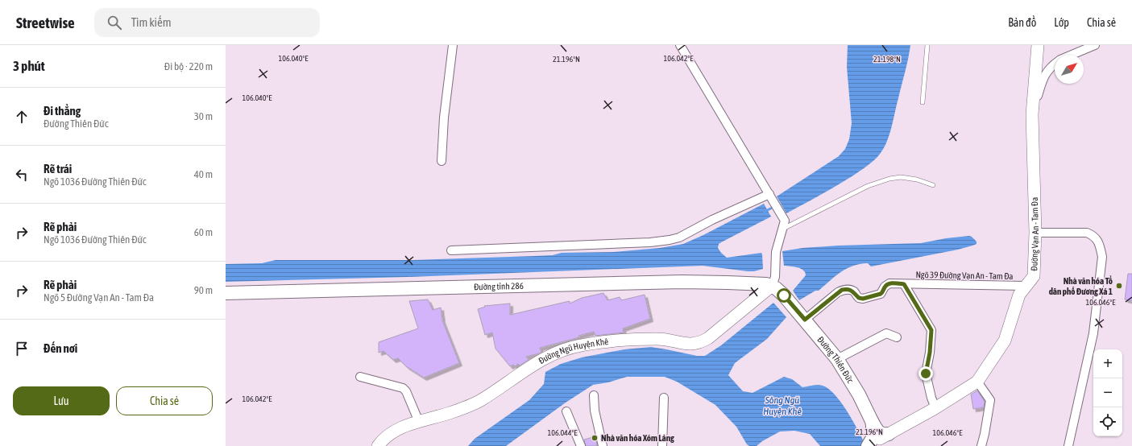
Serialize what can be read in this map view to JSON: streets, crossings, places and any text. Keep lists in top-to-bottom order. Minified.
{"streets":{"main road":["Đường Vạn An - Tam Đa","Đường tỉnh 286","Đường Ngũ Huyện Khê","Đường Thiên Đức"],"street":["Ngõ 39 Đường Vạn An - Tam Đa"]},"crossings":[["Đường Vạn An - Tam Đa","Ngõ 39 Đường Vạn An - Tam Đa"],["Đường Vạn An - Tam Đa","Đường Thiên Đức"],["Ngõ 39 Đường Vạn An - Tam Đa","Đường Thiên Đức"],["Đường tỉnh 286","Đường Ngũ Huyện Khê"],["Đường tỉnh 286","Đường Thiên Đức"],["Đường Ngũ Huyện Khê","Đường Thiên Đức"]],"water":["Sông Ngũ Huyện Khê"],"places":["Nhà văn hóa Tổ dân phố Đương Xá 1","Nhà văn hóa Xóm Láng"],"north":"top right","page":{"header":"Streetwise","search":"Tìm kiếm","nav":["Bản đồ","Lớp","Chia sẻ"],"heading":["3 phút","Đi bộ · 220 m"],"list":[["Đi thẳng","Đường Thiên Đức","30 m"],["Rẽ trái","Ngõ 1036 Đường Thiên Đức","40 m"],["Rẽ phải","Ngõ 1036 Đường Thiên Đức","60 m"],["Rẽ phải","Ngõ 5 Đường Vạn An - Tam Đa","90 m"],"Đến nơi"],"map_buttons":["+","−"],"buttons":["Lưu","Chia sẻ"]},"coordinates":["106.040°E","106.042°E","21.198°N","21.196°N","106.046°E","106.044°E"]}
